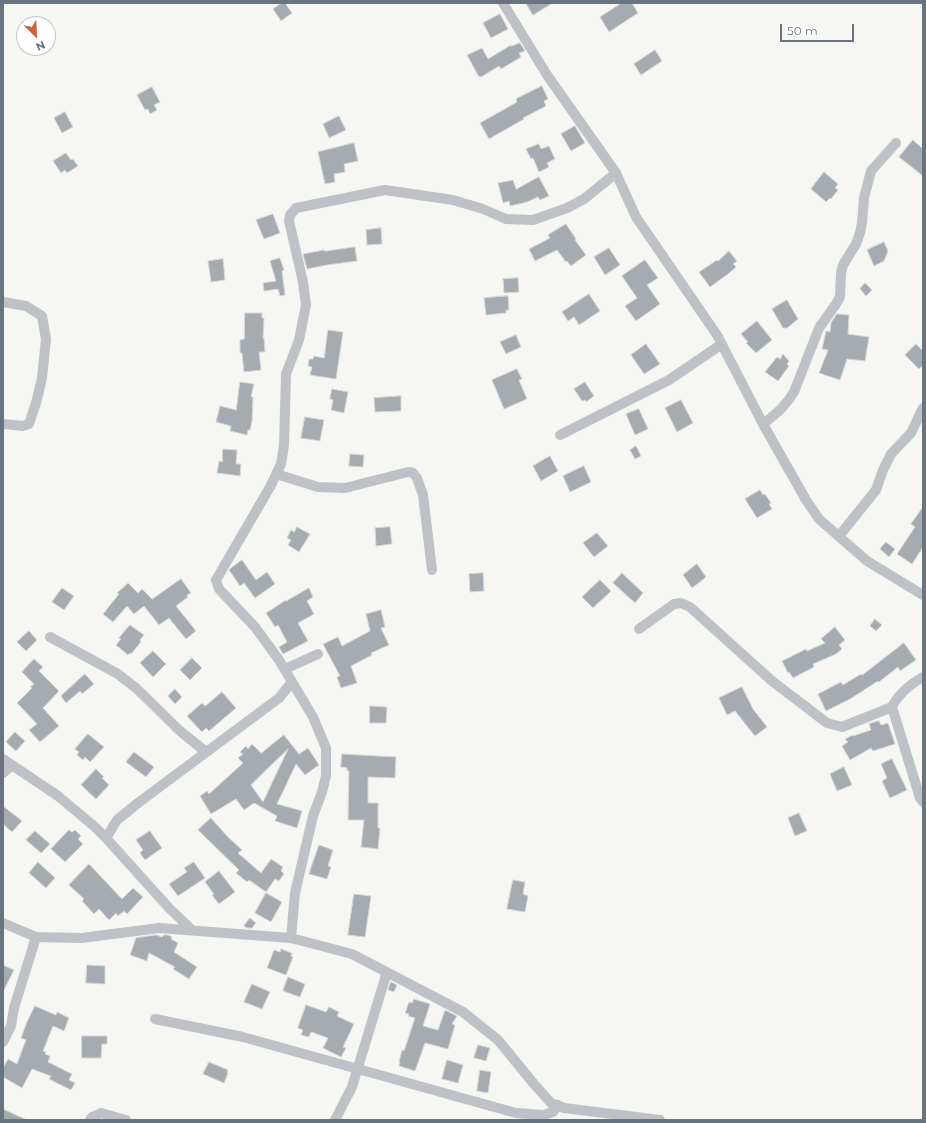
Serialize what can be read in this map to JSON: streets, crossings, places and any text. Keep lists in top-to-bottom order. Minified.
{"scale_bar":"50 m","north":"bottom right"}
